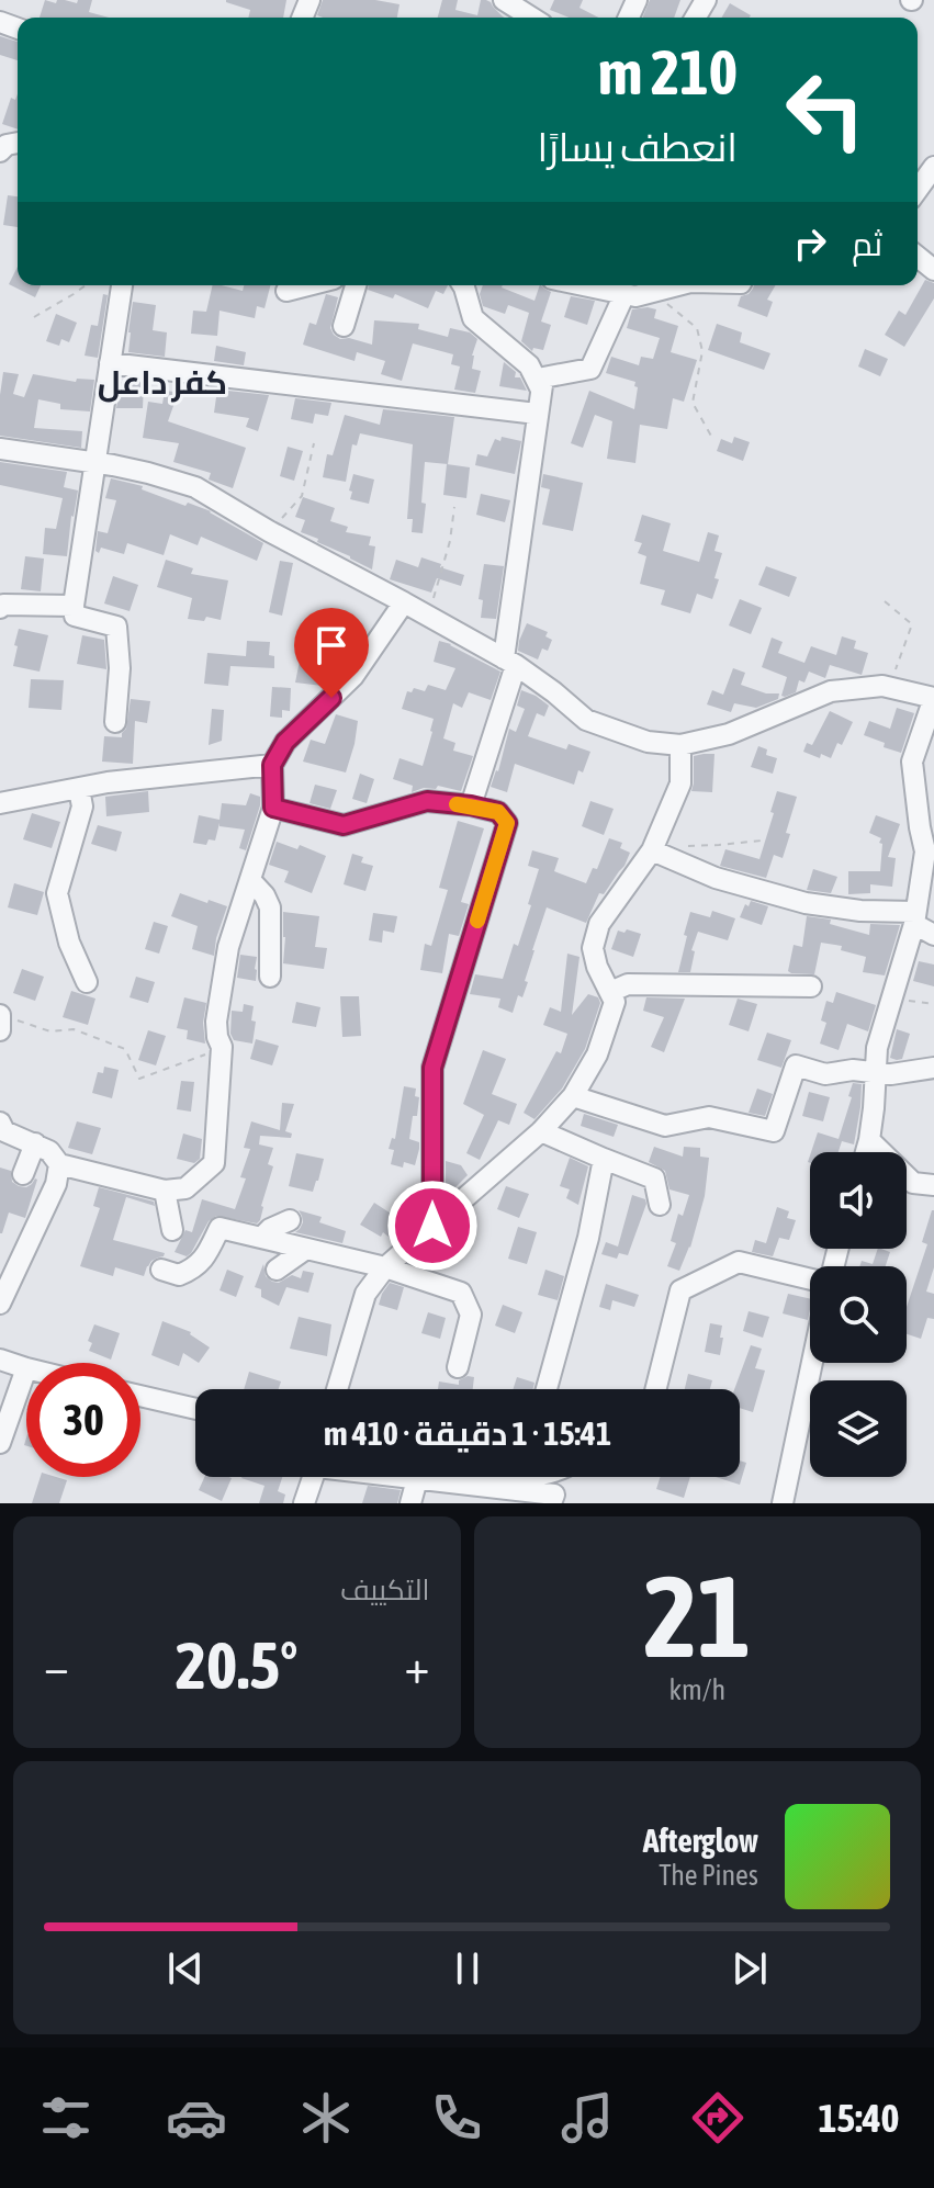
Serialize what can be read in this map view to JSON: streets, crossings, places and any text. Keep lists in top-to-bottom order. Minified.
{"districts":["كفر داعل"],"page":{"turn":["210 m","انعطف يسارًا"],"then":"ثم","limit":"30","trip":"15:41 · 1 دقيقة · 410 m","tile":[["21","km/h"],"التكييف"],"heat":["−","20.5°","+"],"song":["Afterglow","The Pines"],"tabs":"15:40"}}
